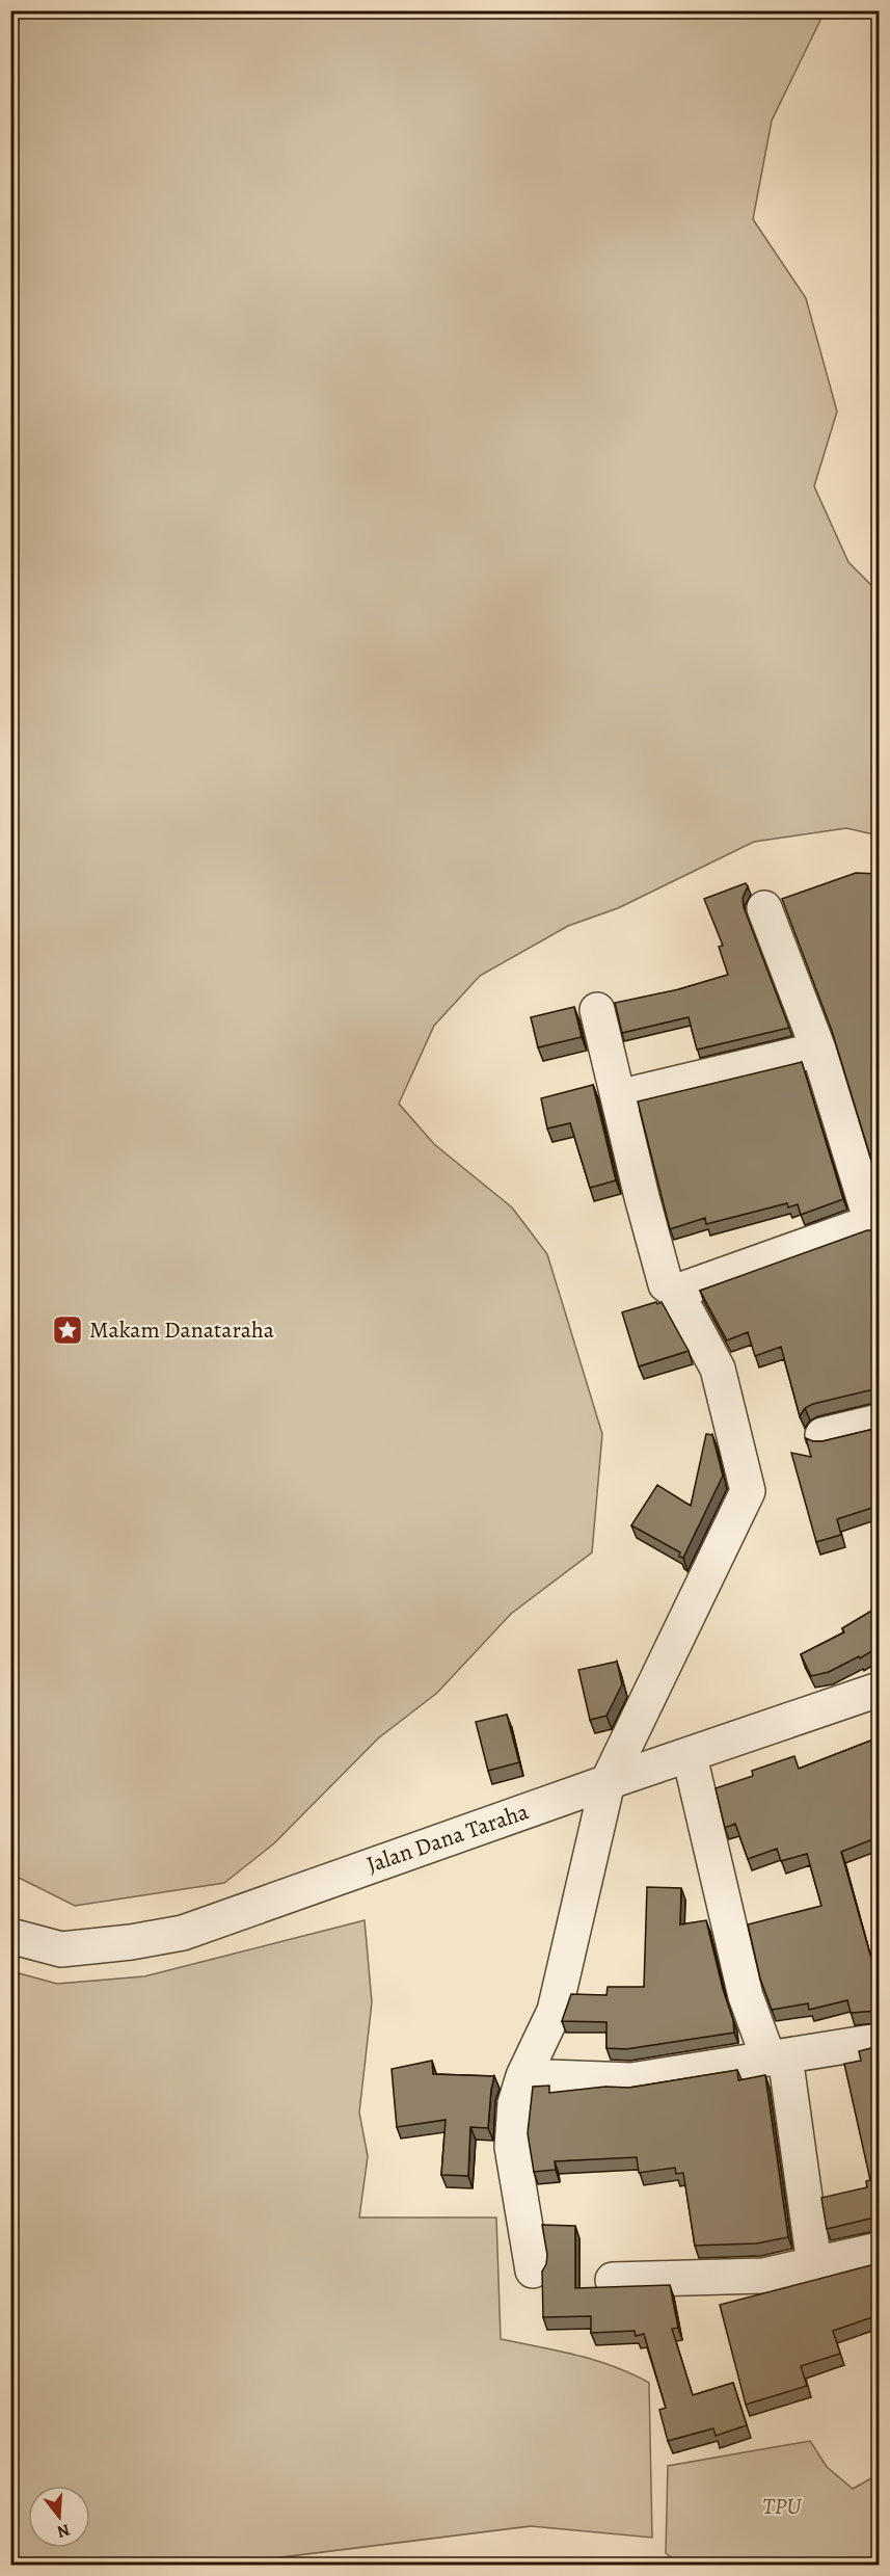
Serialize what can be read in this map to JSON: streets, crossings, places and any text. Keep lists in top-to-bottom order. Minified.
{"streets":{"street":["Jalan Dana Taraha"]},"parks":["TPU"],"places":{"place":["Makam Danataraha"]},"north":"bottom"}
